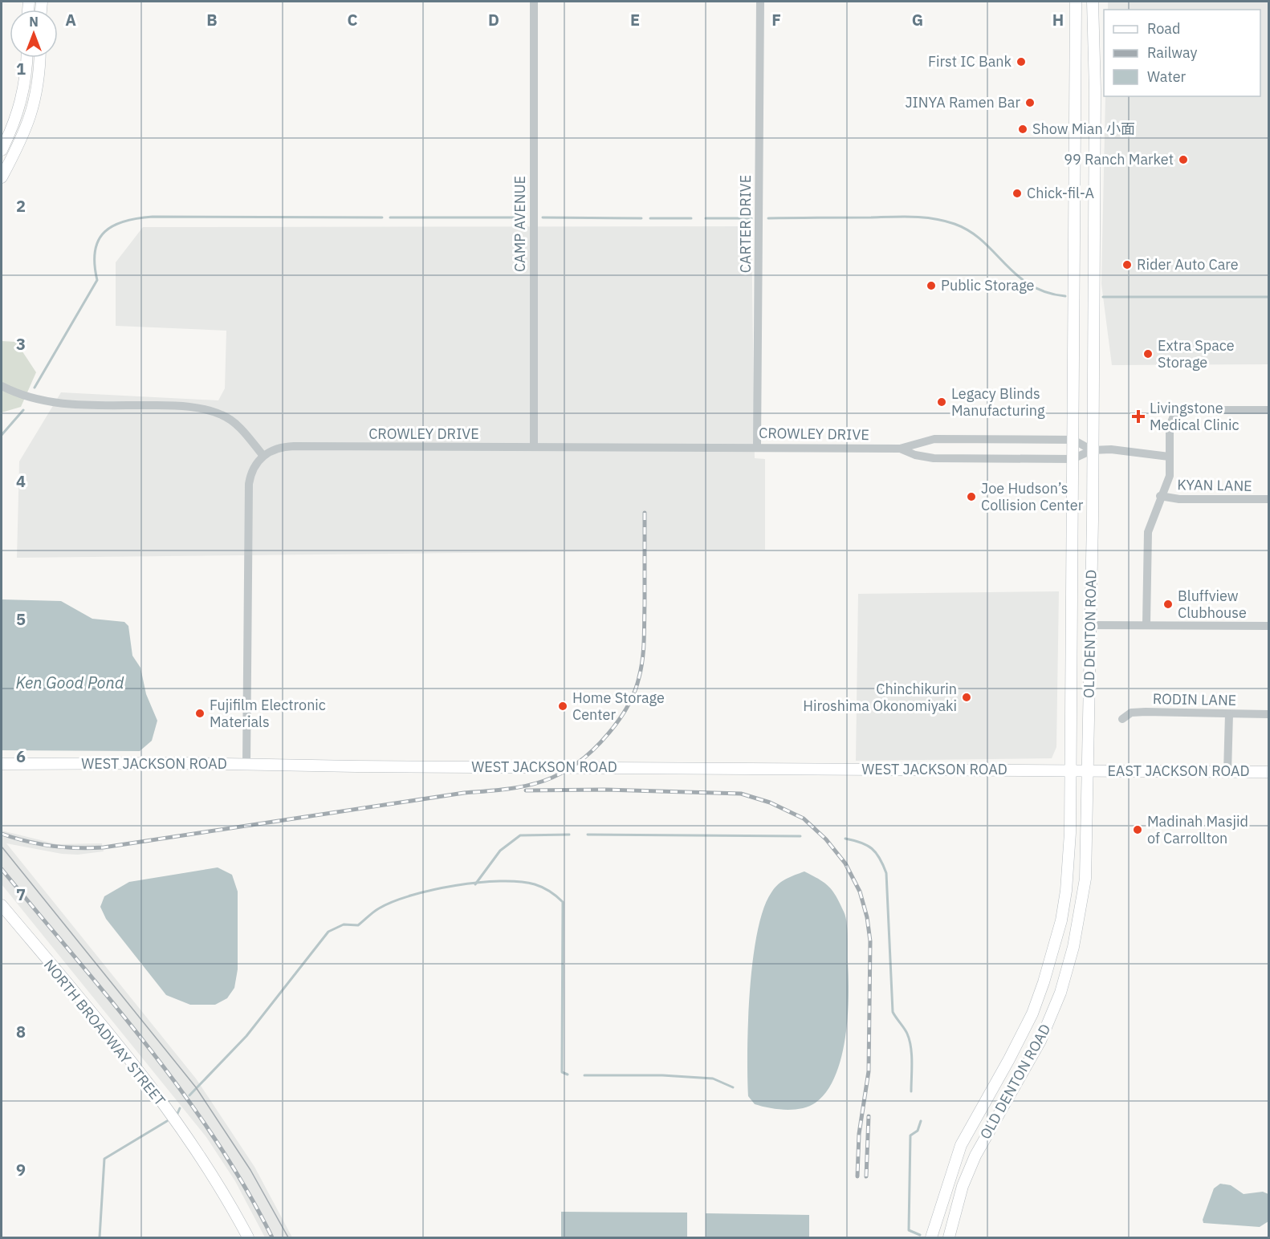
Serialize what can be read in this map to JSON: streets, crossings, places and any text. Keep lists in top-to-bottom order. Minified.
{"streets":{"main road":["OLD DENTON ROAD","WEST JACKSON ROAD","EAST JACKSON ROAD","NORTH BROADWAY STREET"],"street":["CAMP AVENUE","CARTER DRIVE","CROWLEY DRIVE","KYAN LANE","RODIN LANE"]},"crossings":[["CAMP AVENUE","CROWLEY DRIVE"],["CARTER DRIVE","CROWLEY DRIVE"],["CROWLEY DRIVE","OLD DENTON ROAD"],["OLD DENTON ROAD","WEST JACKSON ROAD"],["OLD DENTON ROAD","EAST JACKSON ROAD"],["WEST JACKSON ROAD","EAST JACKSON ROAD"]],"water":["Ken Good Pond"],"places":{"other":["First IC Bank","JINYA Ramen Bar","Show Mian 小面","99 Ranch Market","Chick-fil-A","Rider Auto Care","Public Storage","Extra Space Storage","Legacy Blinds Manufacturing","Joe Hudson’s Collision Center","Bluffview Clubhouse","Chinchikurin Hiroshima Okonomiyaki","Home Storage Center","Fujifilm Electronic Materials","Madinah Masjid of Carrollton"],"health":["Livingstone Medical Clinic"]},"legend":["Road","Railway","Water"],"north":"top","grid":{"columns":["A","B","C","D","E","F","G","H"],"rows":["1","2","3","4","5","6","7","8","9"]}}
